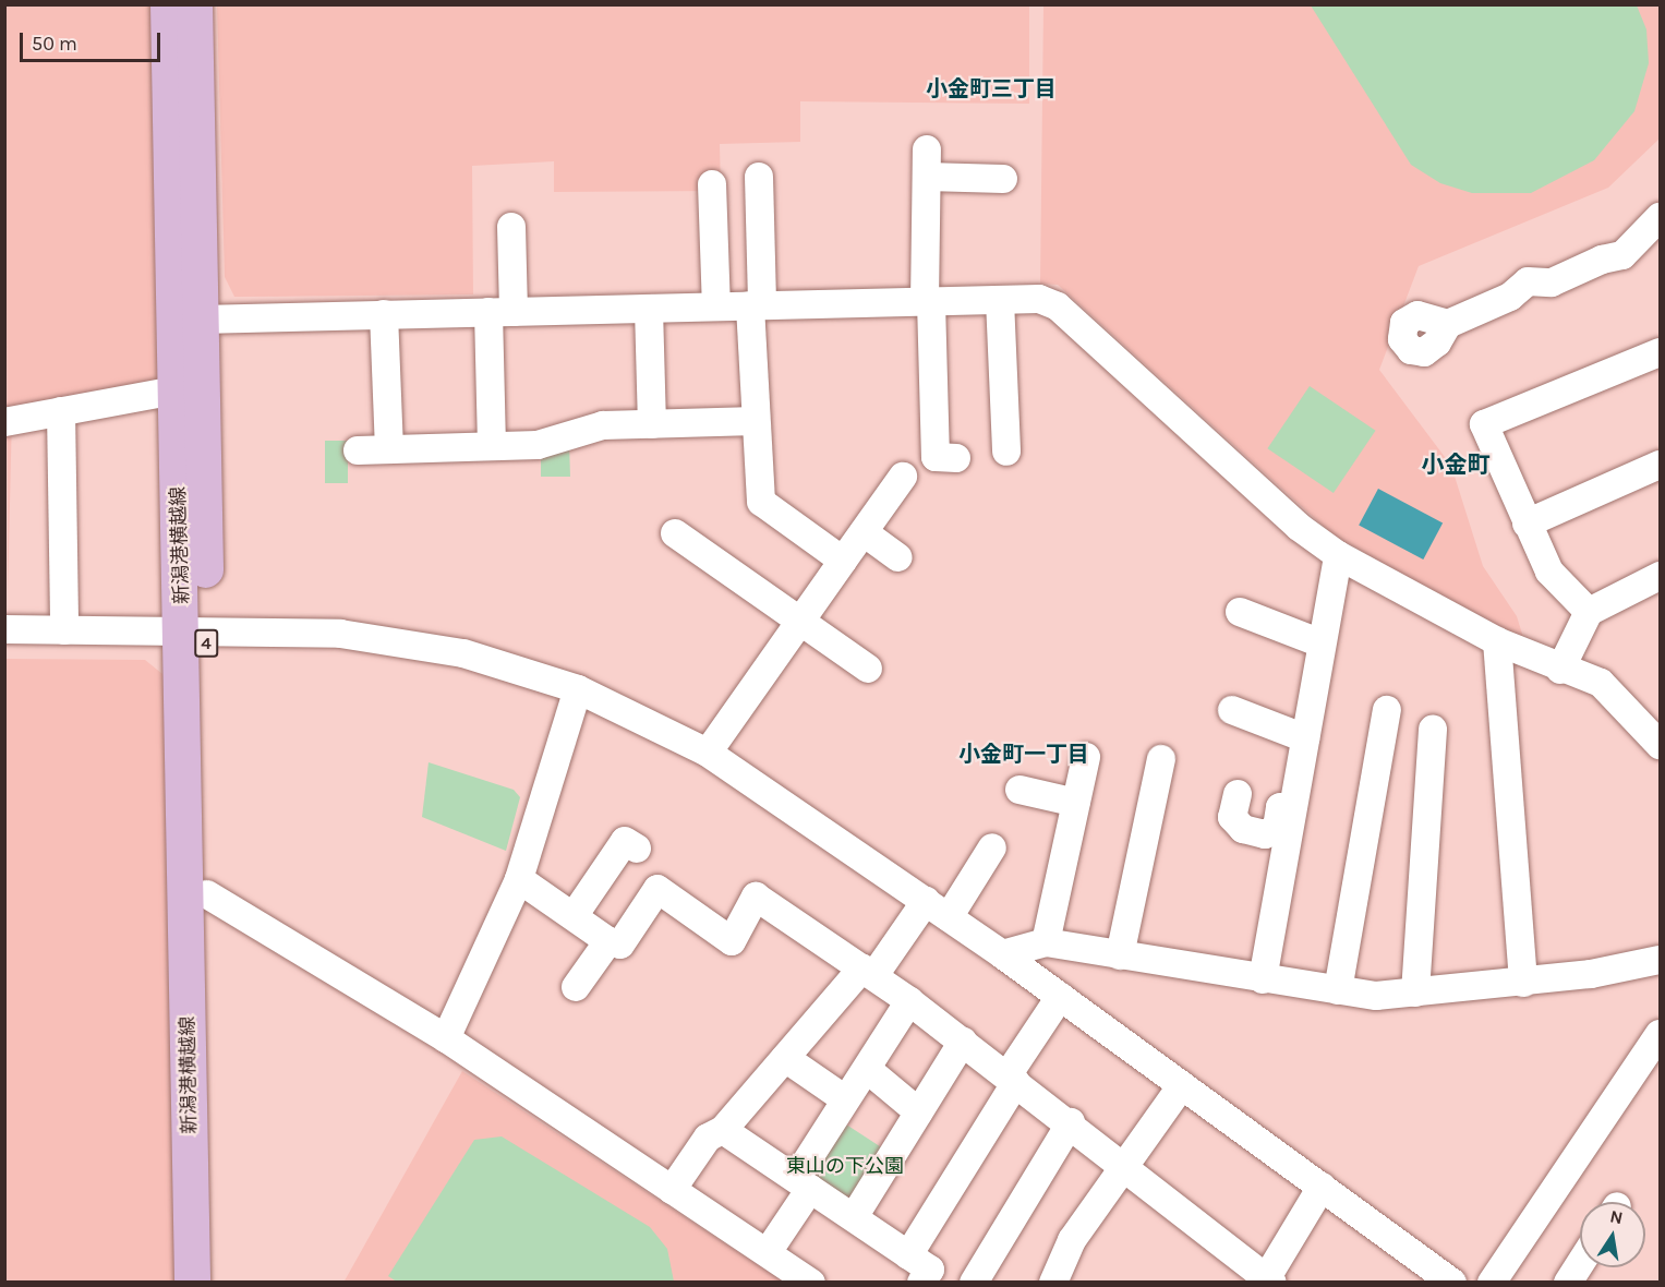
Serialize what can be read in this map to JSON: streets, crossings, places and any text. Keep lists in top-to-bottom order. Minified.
{"streets":{"main road":["新潟港横越線","4"]},"districts":["小金町三丁目","小金町","小金町一丁目"],"parks":["東山の下公園"],"scale_bar":"50 m","north":"top"}
